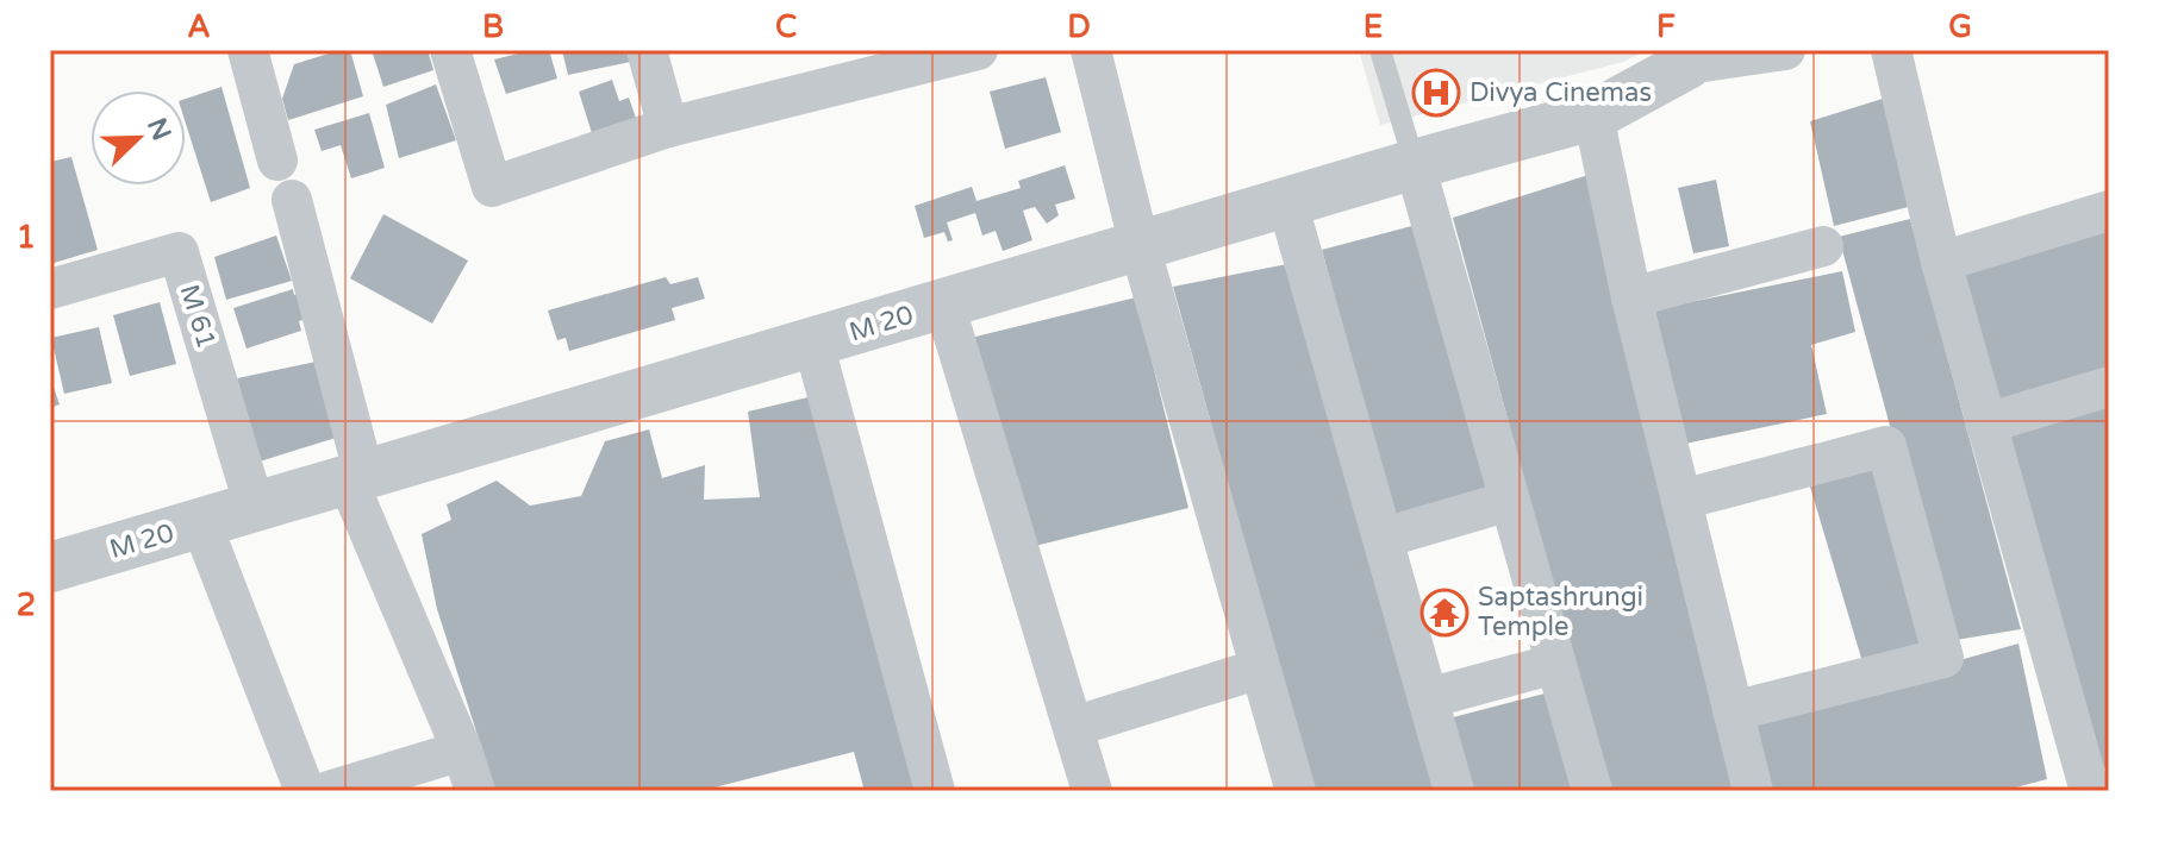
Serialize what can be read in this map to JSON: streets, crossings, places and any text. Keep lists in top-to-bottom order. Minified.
{"streets":{"street":["M 61","M 20"]},"crossings":[["M 61","M 20"]],"places":{"hospital":["Divya Cinemas"],"temple":["Saptashrungi Temple"]},"north":"top right","grid":{"columns":["A","B","C","D","E","F","G"],"rows":["1","2"]}}
